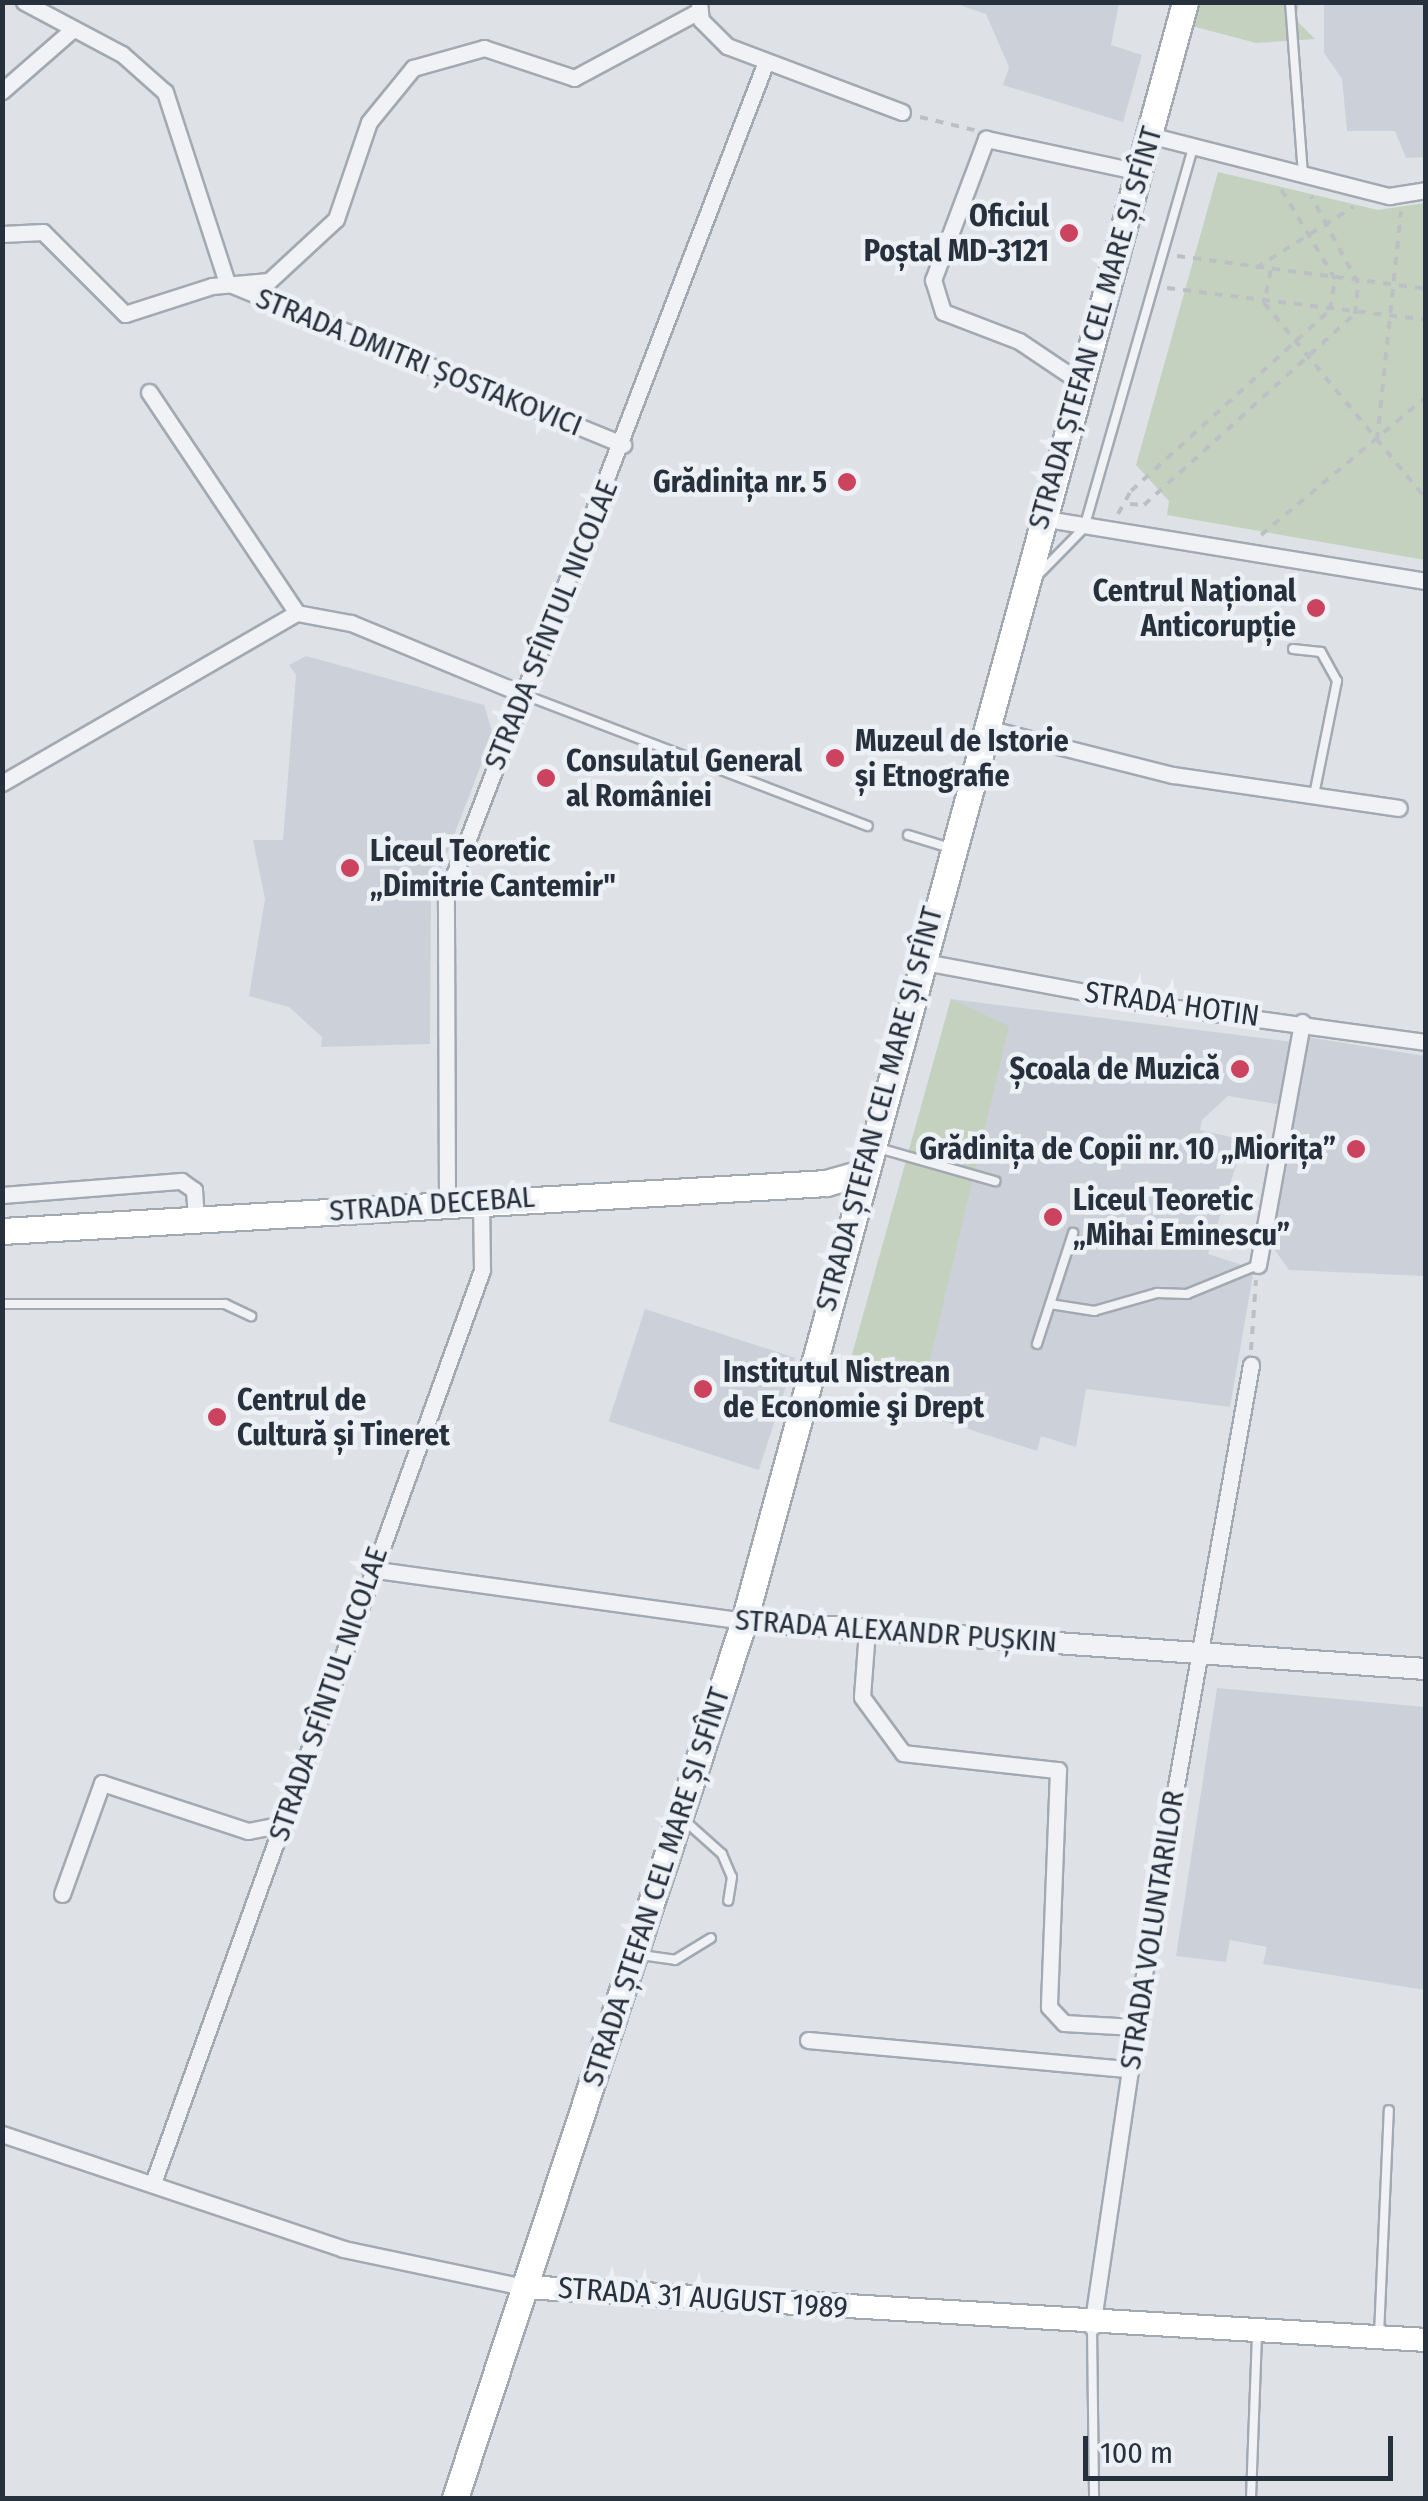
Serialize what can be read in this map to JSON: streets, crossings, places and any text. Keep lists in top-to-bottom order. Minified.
{"streets":{"main road":["STRADA ȘTEFAN CEL MARE ȘI SFÎNT","STRADA DECEBAL","STRADA 31 AUGUST 1989"],"street":["STRADA DMITRI ȘOSTAKOVICI","STRADA SFÎNTUL NICOLAE","STRADA HOTIN","STRADA ALEXANDR PUȘKIN","STRADA VOLUNTARILOR"]},"crossings":[["STRADA ȘTEFAN CEL MARE ȘI SFÎNT","STRADA HOTIN"],["STRADA ȘTEFAN CEL MARE ȘI SFÎNT","STRADA DECEBAL"],["STRADA ȘTEFAN CEL MARE ȘI SFÎNT","STRADA ALEXANDR PUȘKIN"],["STRADA ȘTEFAN CEL MARE ȘI SFÎNT","STRADA 31 AUGUST 1989"],["STRADA DMITRI ȘOSTAKOVICI","STRADA SFÎNTUL NICOLAE"],["STRADA SFÎNTUL NICOLAE","STRADA DECEBAL"],["STRADA SFÎNTUL NICOLAE","STRADA ALEXANDR PUȘKIN"],["STRADA SFÎNTUL NICOLAE","STRADA 31 AUGUST 1989"],["STRADA ALEXANDR PUȘKIN","STRADA VOLUNTARILOR"],["STRADA VOLUNTARILOR","STRADA 31 AUGUST 1989"]],"places":["Oficiul Poștal MD-3121","Grădinița nr. 5","Centrul Național Anticorupție","Muzeul de Istorie și Etnografie","Consulatul General al României","Liceul Teoretic „Dimitrie Cantemir\"","Școala de Muzică","Grădinița de Copii nr. 10 „Miorița”","Liceul Teoretic „Mihai Eminescu”","Institutul Nistrean de Economie şi Drept","Centrul de Cultură și Tineret"],"scale_bar":"100 m"}
